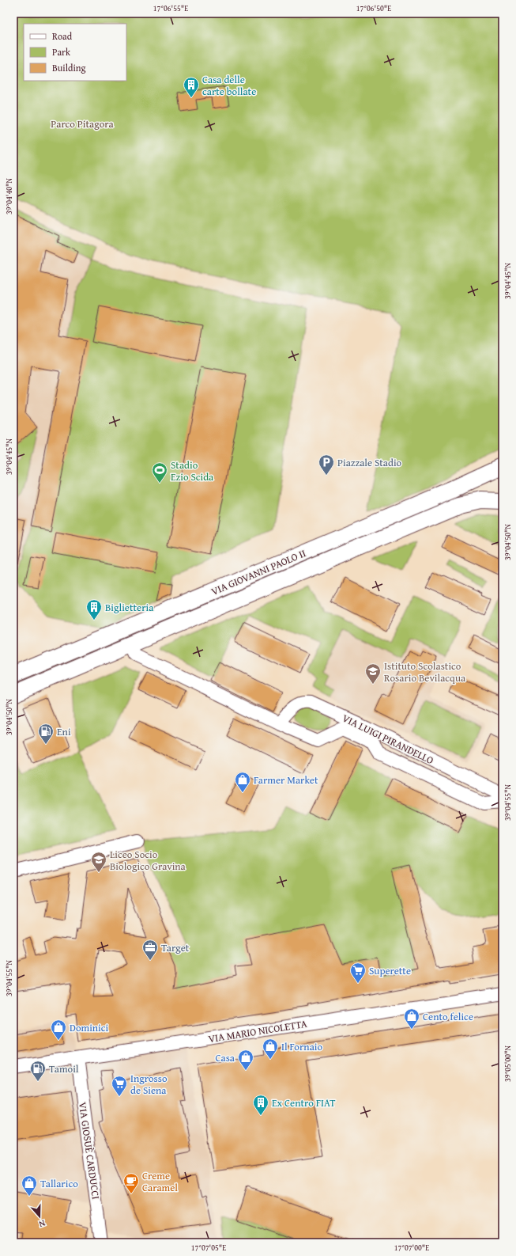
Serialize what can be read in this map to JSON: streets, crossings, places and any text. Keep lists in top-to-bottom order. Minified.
{"streets":{"street":["VIA GIOVANNI PAOLO II","VIA LUIGI PIRANDELLO","VIA MARIO NICOLETTA","VIA GIOSUÈ CARDUCCI"]},"crossings":[["VIA GIOVANNI PAOLO II","VIA LUIGI PIRANDELLO"],["VIA MARIO NICOLETTA","VIA GIOSUÈ CARDUCCI"]],"parks":["Parco Pitagora"],"places":{"building":["Casa delle carte bollate","Biglietteria","Ex Centro FIAT"],"parking":["Piazzale Stadio"],"sports":["Stadio Ezio Scida"],"school or university":["Istituto Scolastico Rosario Bevilacqua","Liceo Socio Biologico Gravina"],"fuel station":["Eni","Tamoil"],"shop":["Farmer Market","Cento felice","Dominici","Il Fornaio","Casa","Tallarico"],"office":["Target"],"supermarket":["Superette","Ingrosso de Siena"],"cafe":["Creme Caramel"]},"legend":["Road","Park","Building"],"north":"bottom","coordinates":["17°06'55\"E","17°06'50\"E","39°04'40\"N","39°04'45\"N","39°04'50\"N","39°04'55\"N","39°05'00\"N","17°07'05\"E","17°07'00\"E"]}
